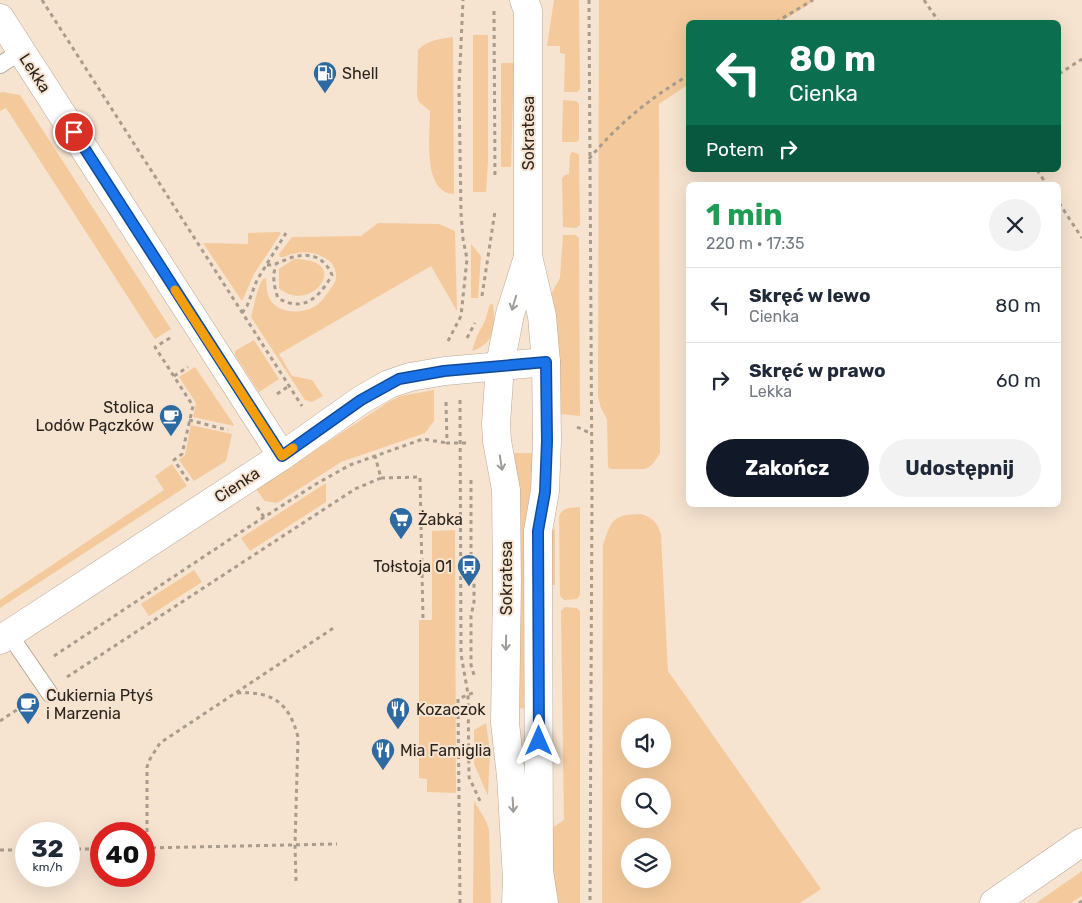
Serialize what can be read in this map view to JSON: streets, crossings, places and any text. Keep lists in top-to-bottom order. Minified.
{"streets":{"street":["Lekka","Sokratesa","Cienka"]},"crossings":[["Lekka","Cienka"],["Sokratesa","Cienka"]],"places":{"fuel station":["Shell"],"cafe":["Stolica Lodów Pączków","Cukiernia Ptyś i Marzenia"],"supermarket":["Żabka"],"bus stop":["Tołstoja 01"],"restaurant":["Kozaczok","Mia Famiglia"]},"page":{"turn":["80 m","Cienka"],"then":"Potem","heading":["1 min","220 m · 17:35"],"list":[{"name":"Skręć w lewo","note":"Cienka","value":"80 m"},{"name":"Skręć w prawo","note":"Lekka","value":"60 m"}],"buttons":["Zakończ","Udostępnij"],"speed":"32 km/h","limit":"40"}}
